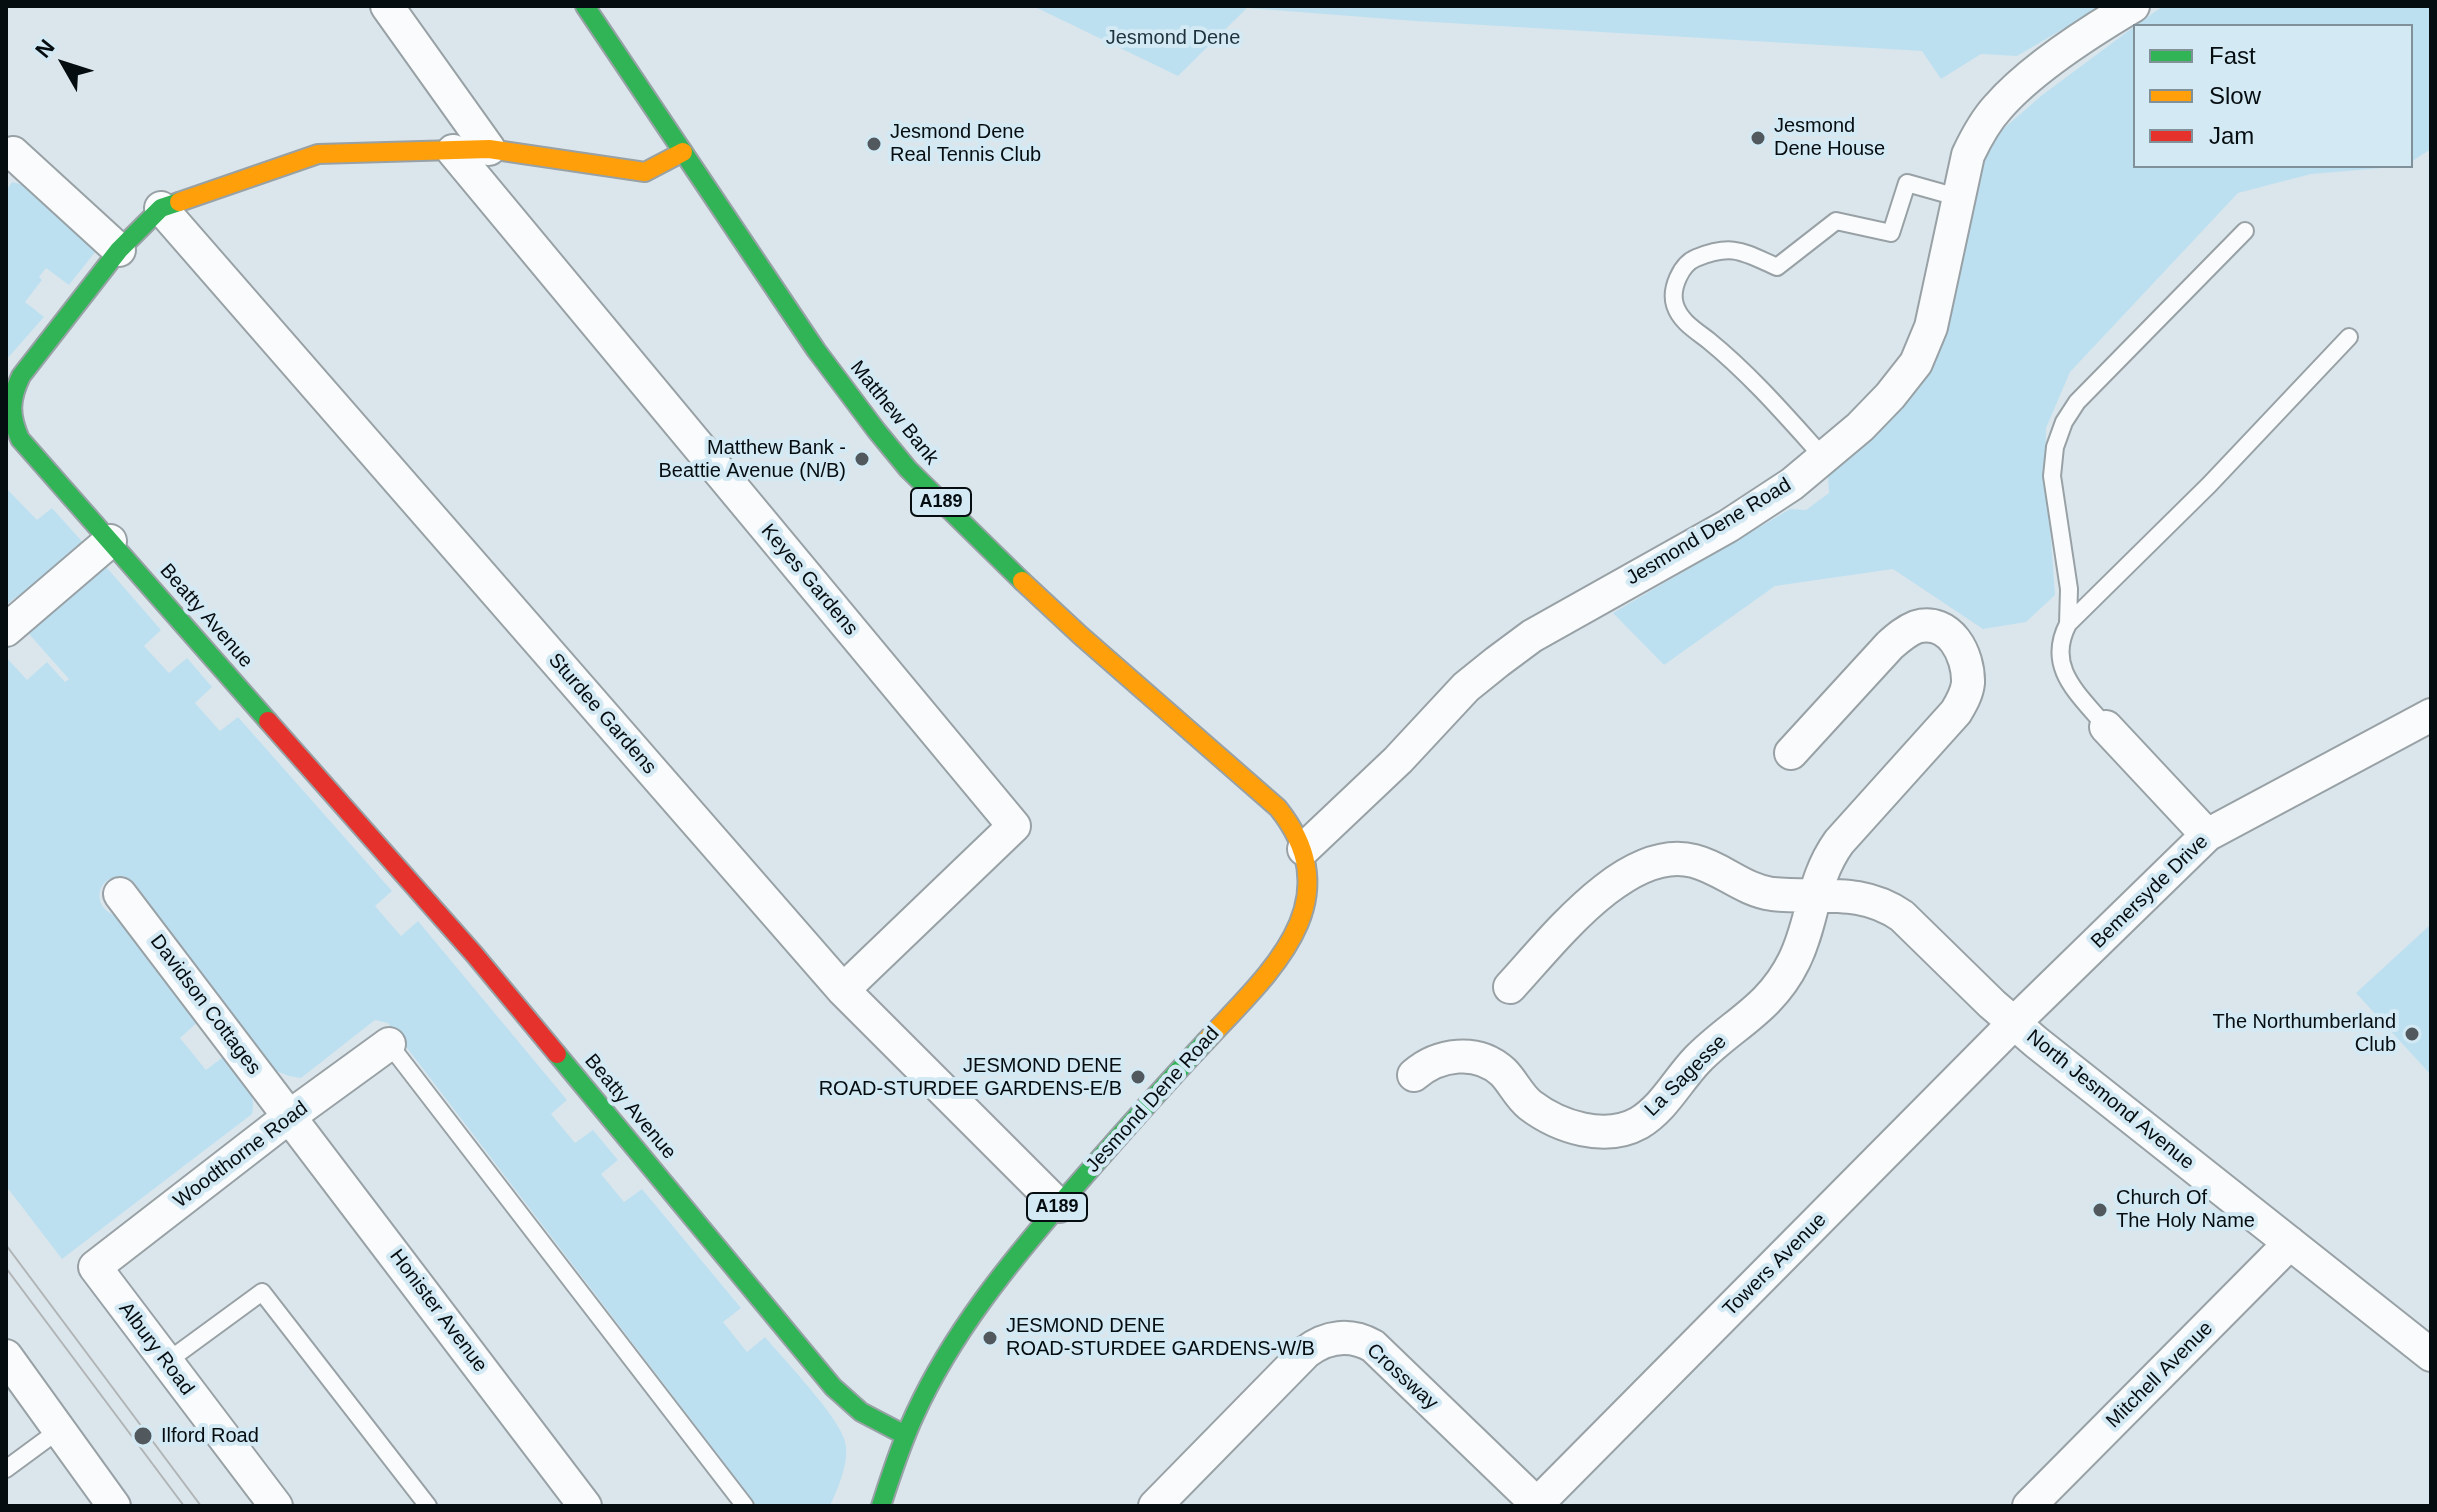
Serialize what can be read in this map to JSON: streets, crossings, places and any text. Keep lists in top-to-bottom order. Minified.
{"streets":{"street":["Matthew Bank","A189","Jesmond Dene Road","Keyes Gardens","Beatty Avenue","Sturdee Gardens","Bemersyde Drive","Davidson Cottages","La Sagesse","North Jesmond Avenue","Woodthorne Road","Towers Avenue","Honister Avenue","Albury Road","Mitchell Avenue","Crossway"]},"crossings":[["Matthew Bank","Jesmond Dene Road"],["Matthew Bank","Beatty Avenue"],["Jesmond Dene Road","Beatty Avenue"],["Jesmond Dene Road","Sturdee Gardens"],["Keyes Gardens","Beatty Avenue"],["Keyes Gardens","Sturdee Gardens"],["Beatty Avenue","Sturdee Gardens"],["Bemersyde Drive","North Jesmond Avenue"],["Bemersyde Drive","Towers Avenue"],["Davidson Cottages","Woodthorne Road"],["Davidson Cottages","Honister Avenue"],["North Jesmond Avenue","Towers Avenue"],["North Jesmond Avenue","Mitchell Avenue"],["Woodthorne Road","Honister Avenue"],["Woodthorne Road","Albury Road"],["Towers Avenue","Crossway"]],"parks":["Jesmond Dene"],"places":["Jesmond Dene House","Jesmond Dene Real Tennis Club","Matthew Bank - Beattie Avenue (N/B)","The Northumberland Club","JESMOND DENE ROAD-STURDEE GARDENS-E/B","Church Of The Holy Name","JESMOND DENE ROAD-STURDEE GARDENS-W/B","Ilford Road"],"legend":["Fast","Slow","Jam"],"north":"top left"}
